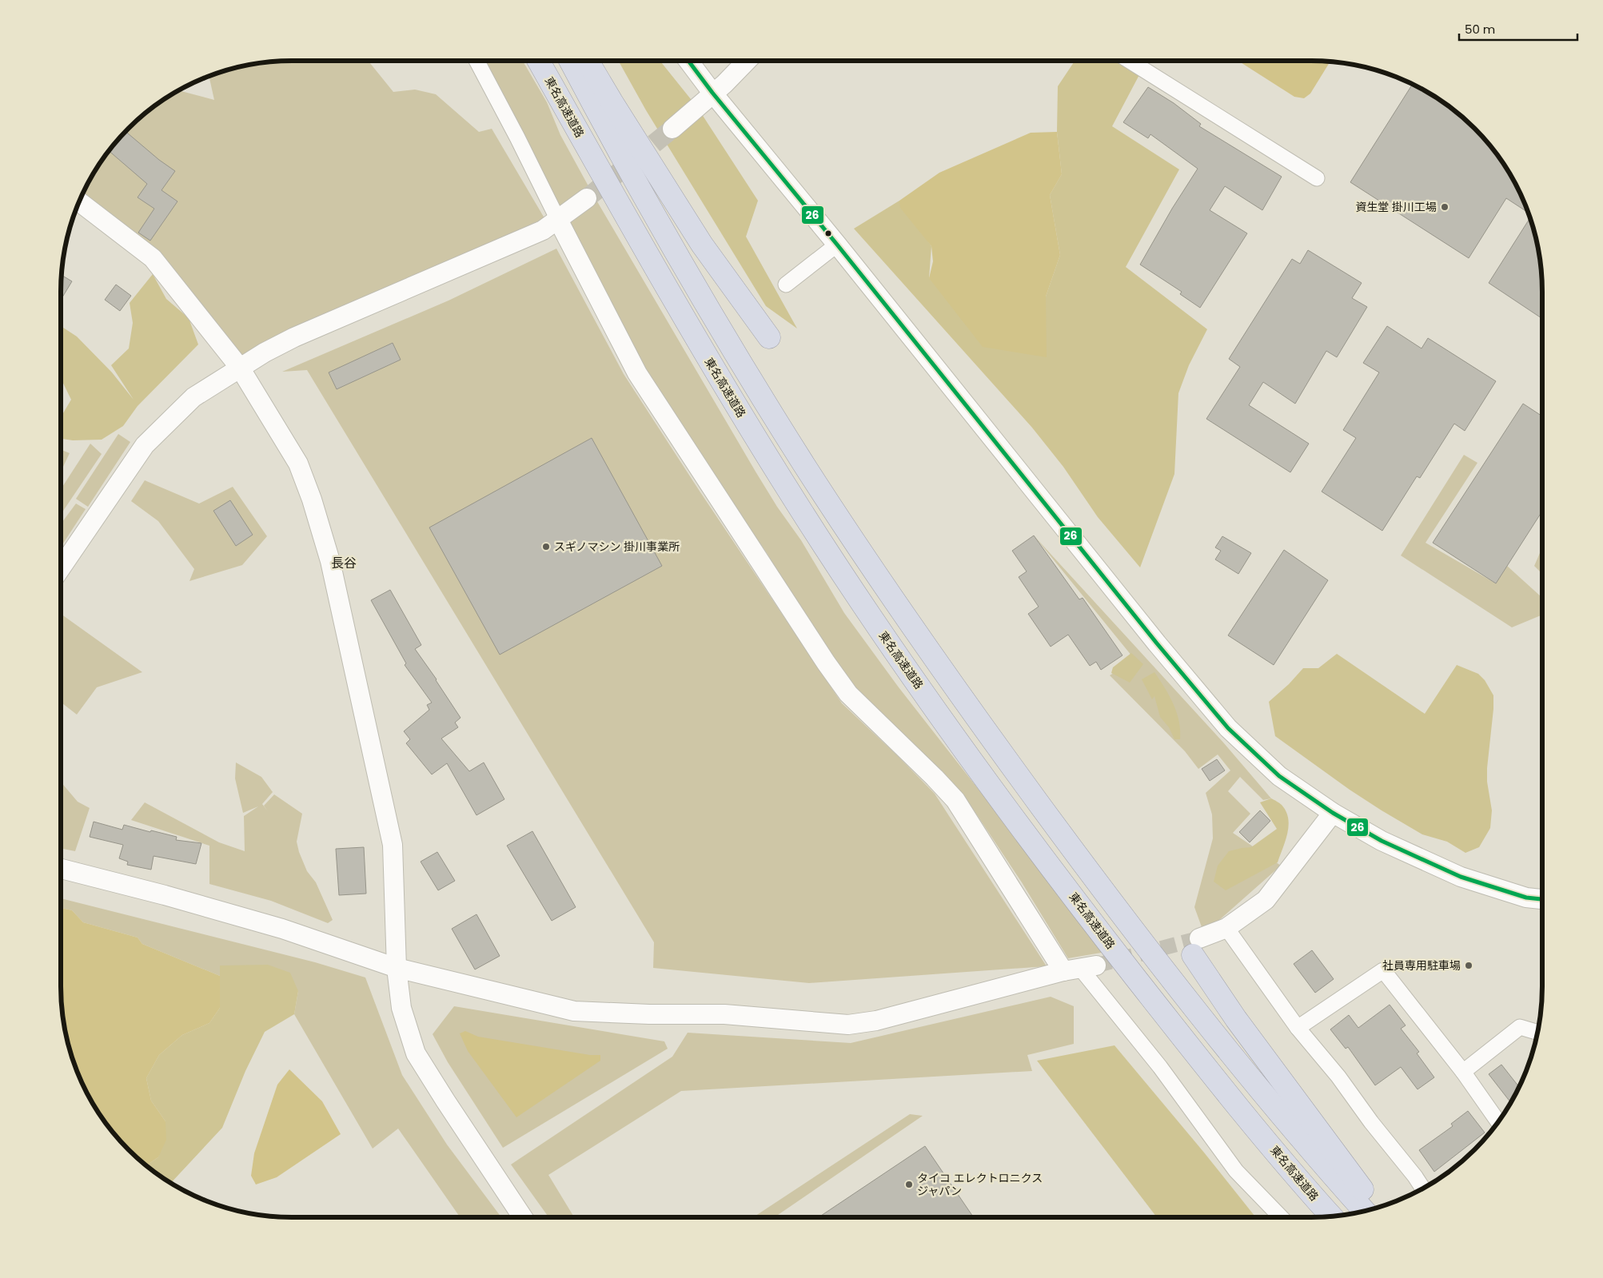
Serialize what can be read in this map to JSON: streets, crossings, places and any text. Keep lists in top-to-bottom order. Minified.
{"streets":{"highway":["東名高速道路"]},"districts":["長谷"],"places":["資生堂 掛川工場","スギノマシン 掛川事業所","社員専用駐車場","タイコ エレクトロニクス ジャパン"],"lines":["transit line 26"],"scale_bar":"50 m"}
